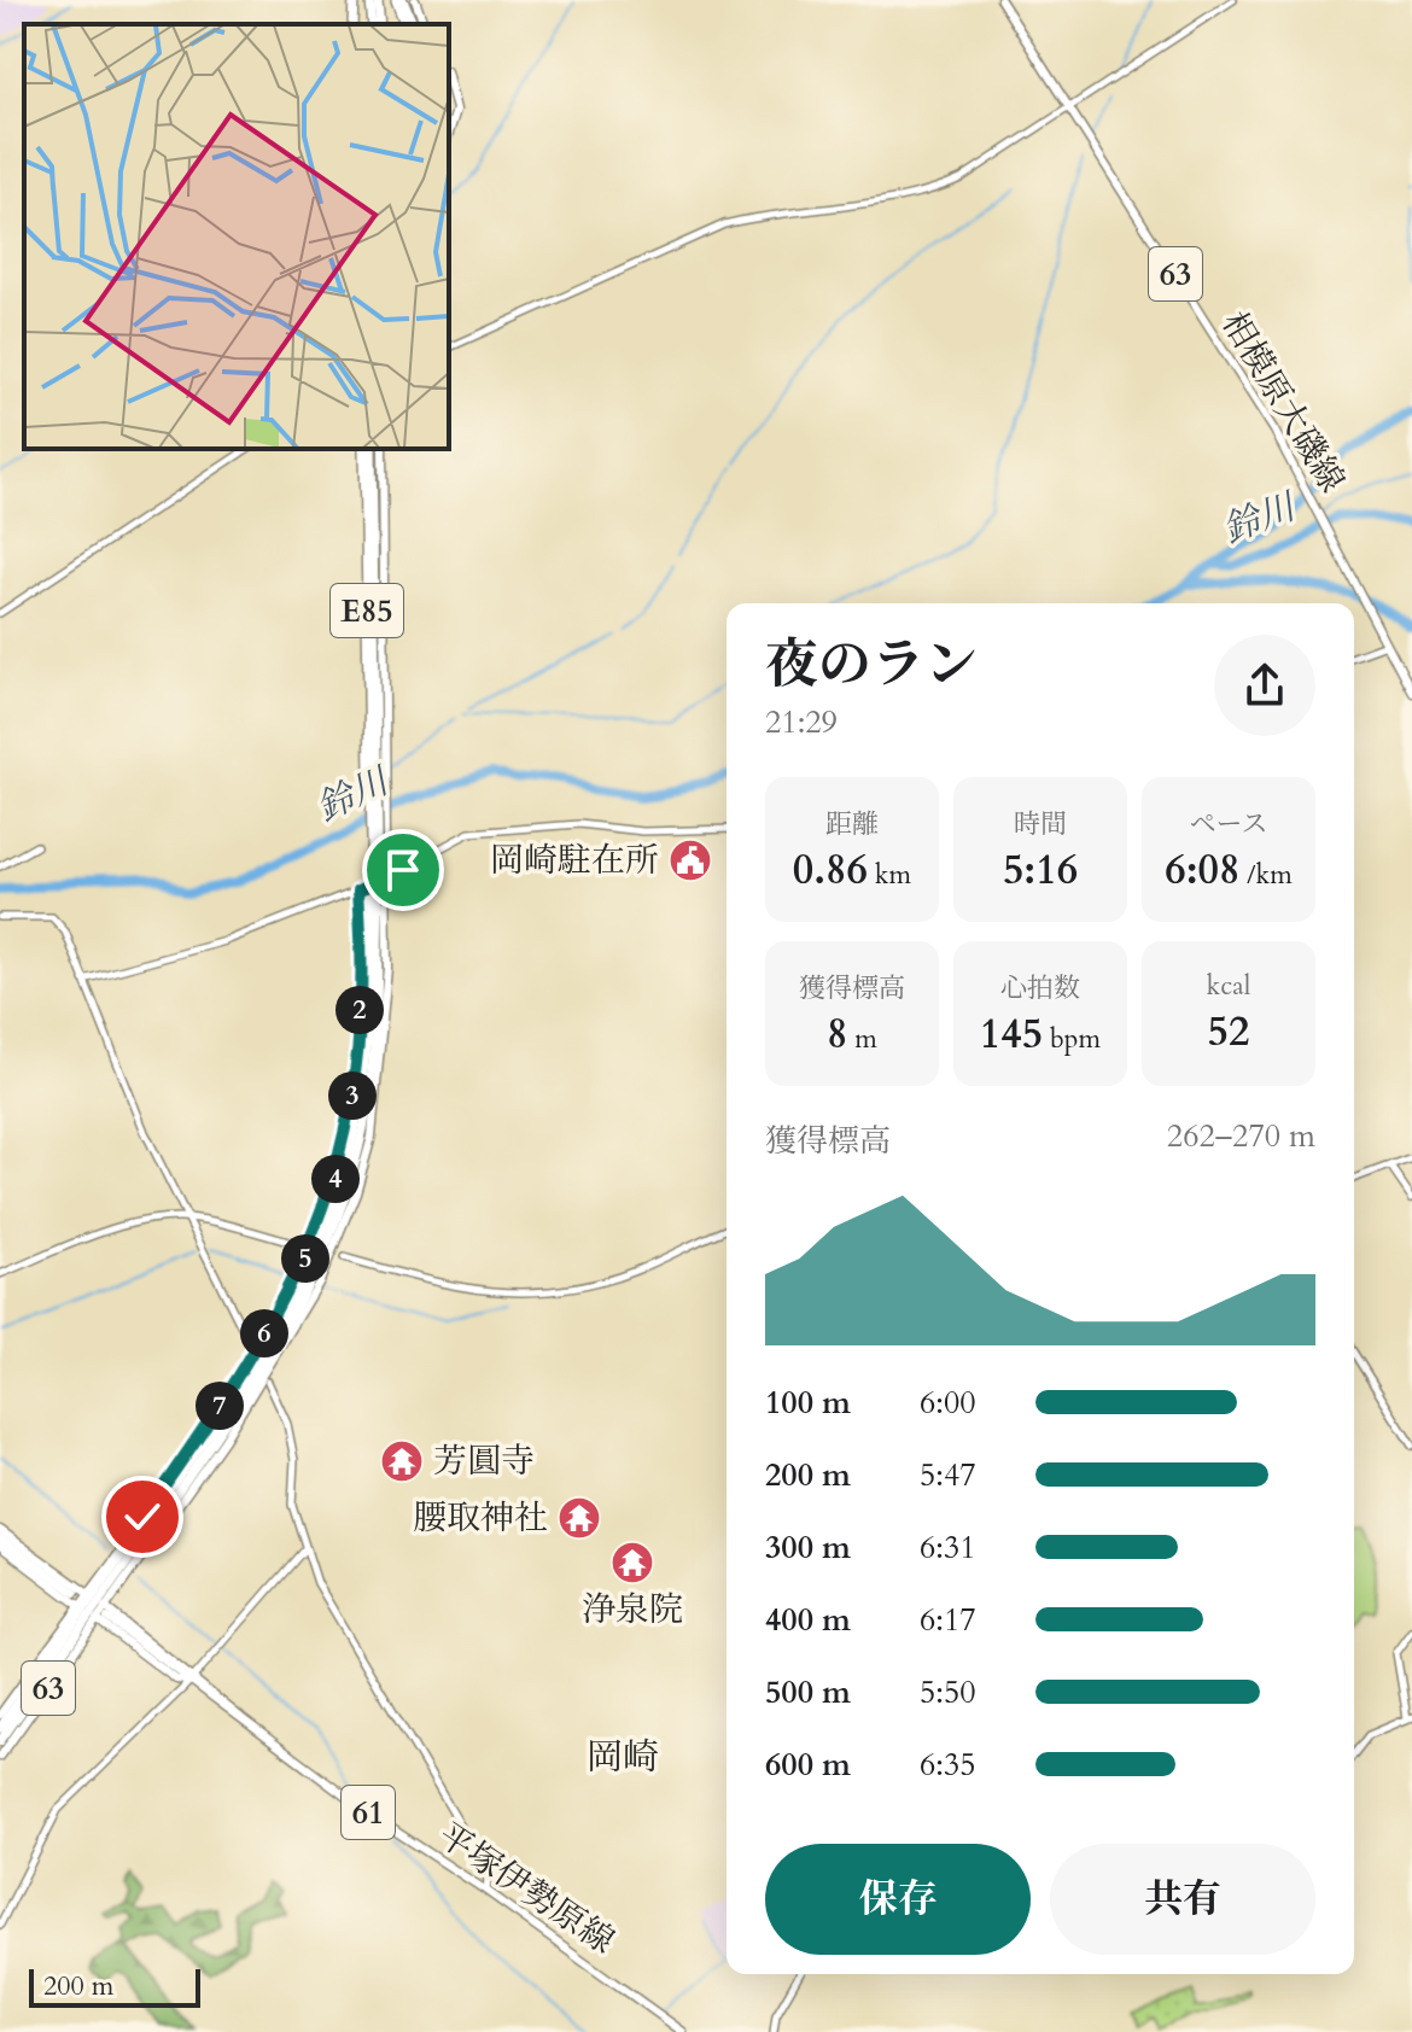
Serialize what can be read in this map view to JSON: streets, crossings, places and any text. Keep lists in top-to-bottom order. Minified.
{"streets":{"highway":["E85"],"main road":["63","相模原大磯線","61","平塚伊勢原線"]},"districts":["岡崎"],"water":["鈴川"],"places":{"public building":["岡崎駐在所"],"temple":["芳圓寺","腰取神社","浄泉院"]},"scale_bar":"200 m","page":{"heading":["夜のラン","21:29"],"stats":[["距離","0.86 km"],["時間","5:16"],["ペース","6:08 /km"],["獲得標高","8 m"],["心拍数","145 bpm"],["kcal","52"]],"pins":["2","3","4","5","6","7"],"chart":["獲得標高","262–270 m"],"list":[{"name":"100 m","note":"6:00"},{"name":"200 m","note":"5:47"},{"name":"300 m","note":"6:31"},{"name":"400 m","note":"6:17"},{"name":"500 m","note":"5:50"},{"name":"600 m","note":"6:35"}],"buttons":["保存","共有"],"scale":"200 m"}}
